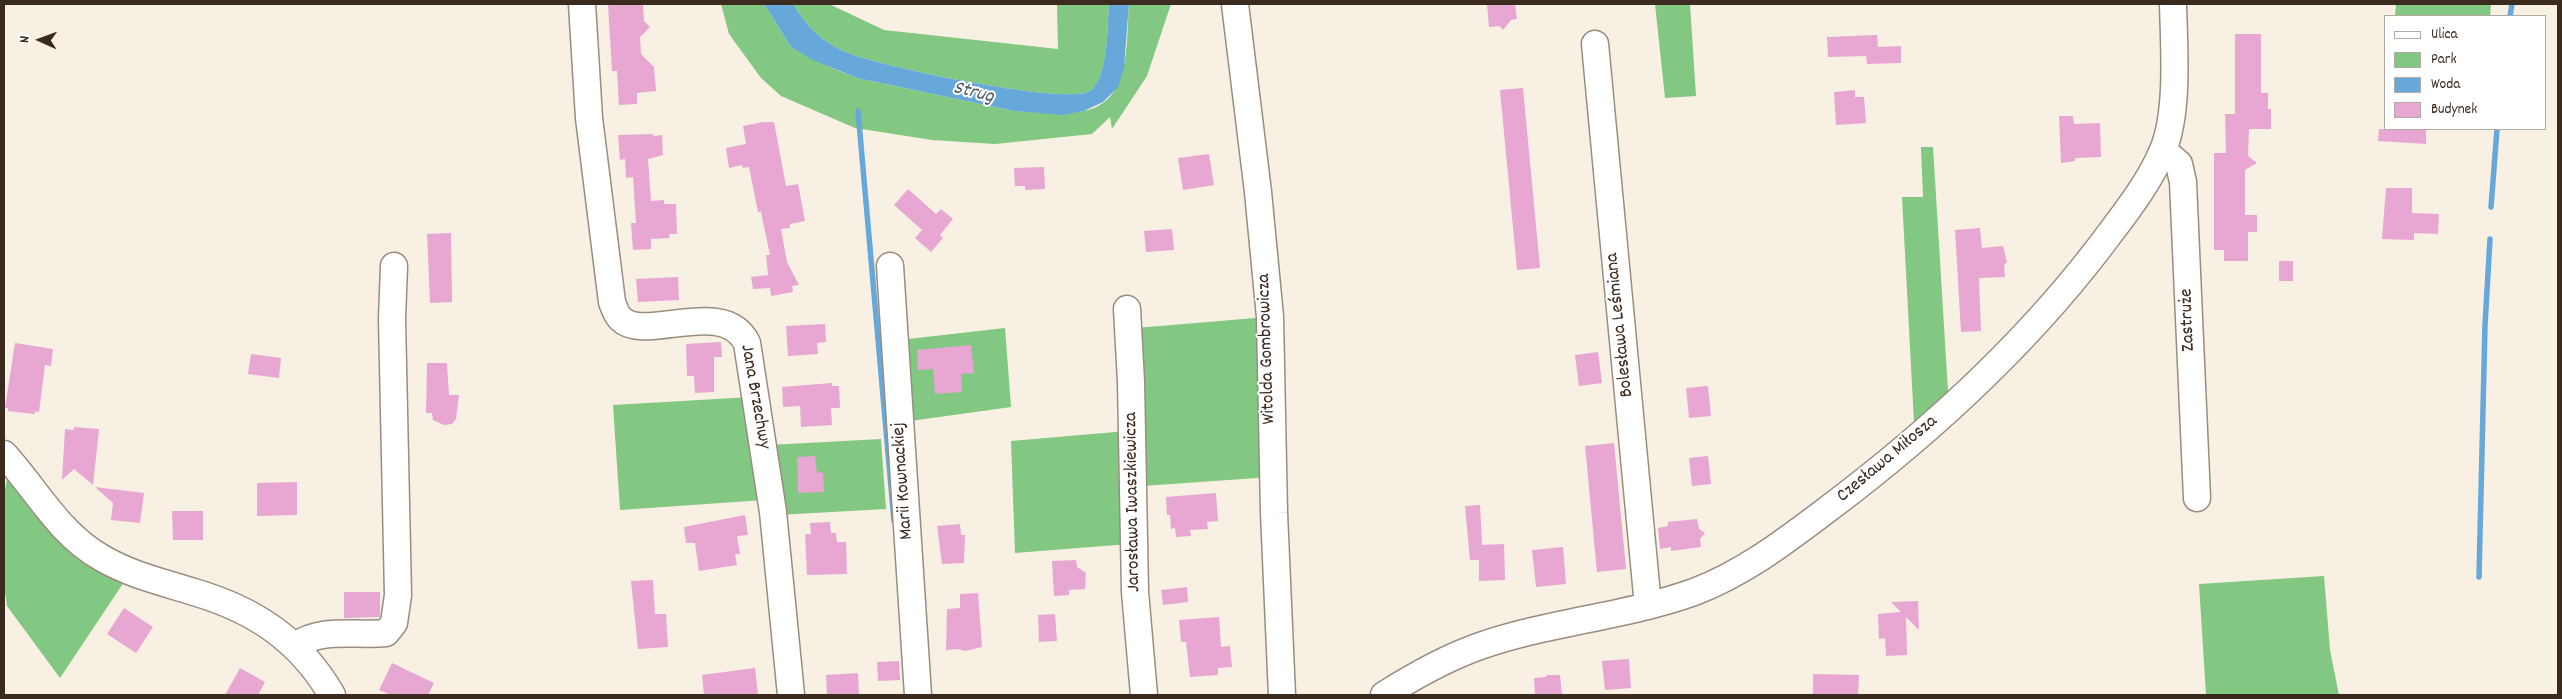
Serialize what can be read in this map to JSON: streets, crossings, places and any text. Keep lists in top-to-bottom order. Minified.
{"streets":{"street":["Zastruże","Bolesława Leśmiana","Witolda Gombrowicza","Jana Brzechwy","Czesława Miłosza","Marii Kownackiej","Jarosława Iwaszkiewicza"]},"crossings":[["Zastruże","Czesława Miłosza"],["Bolesława Leśmiana","Czesława Miłosza"]],"water":["Strug"],"legend":["Ulica","Park","Woda","Budynek"],"north":"left"}
